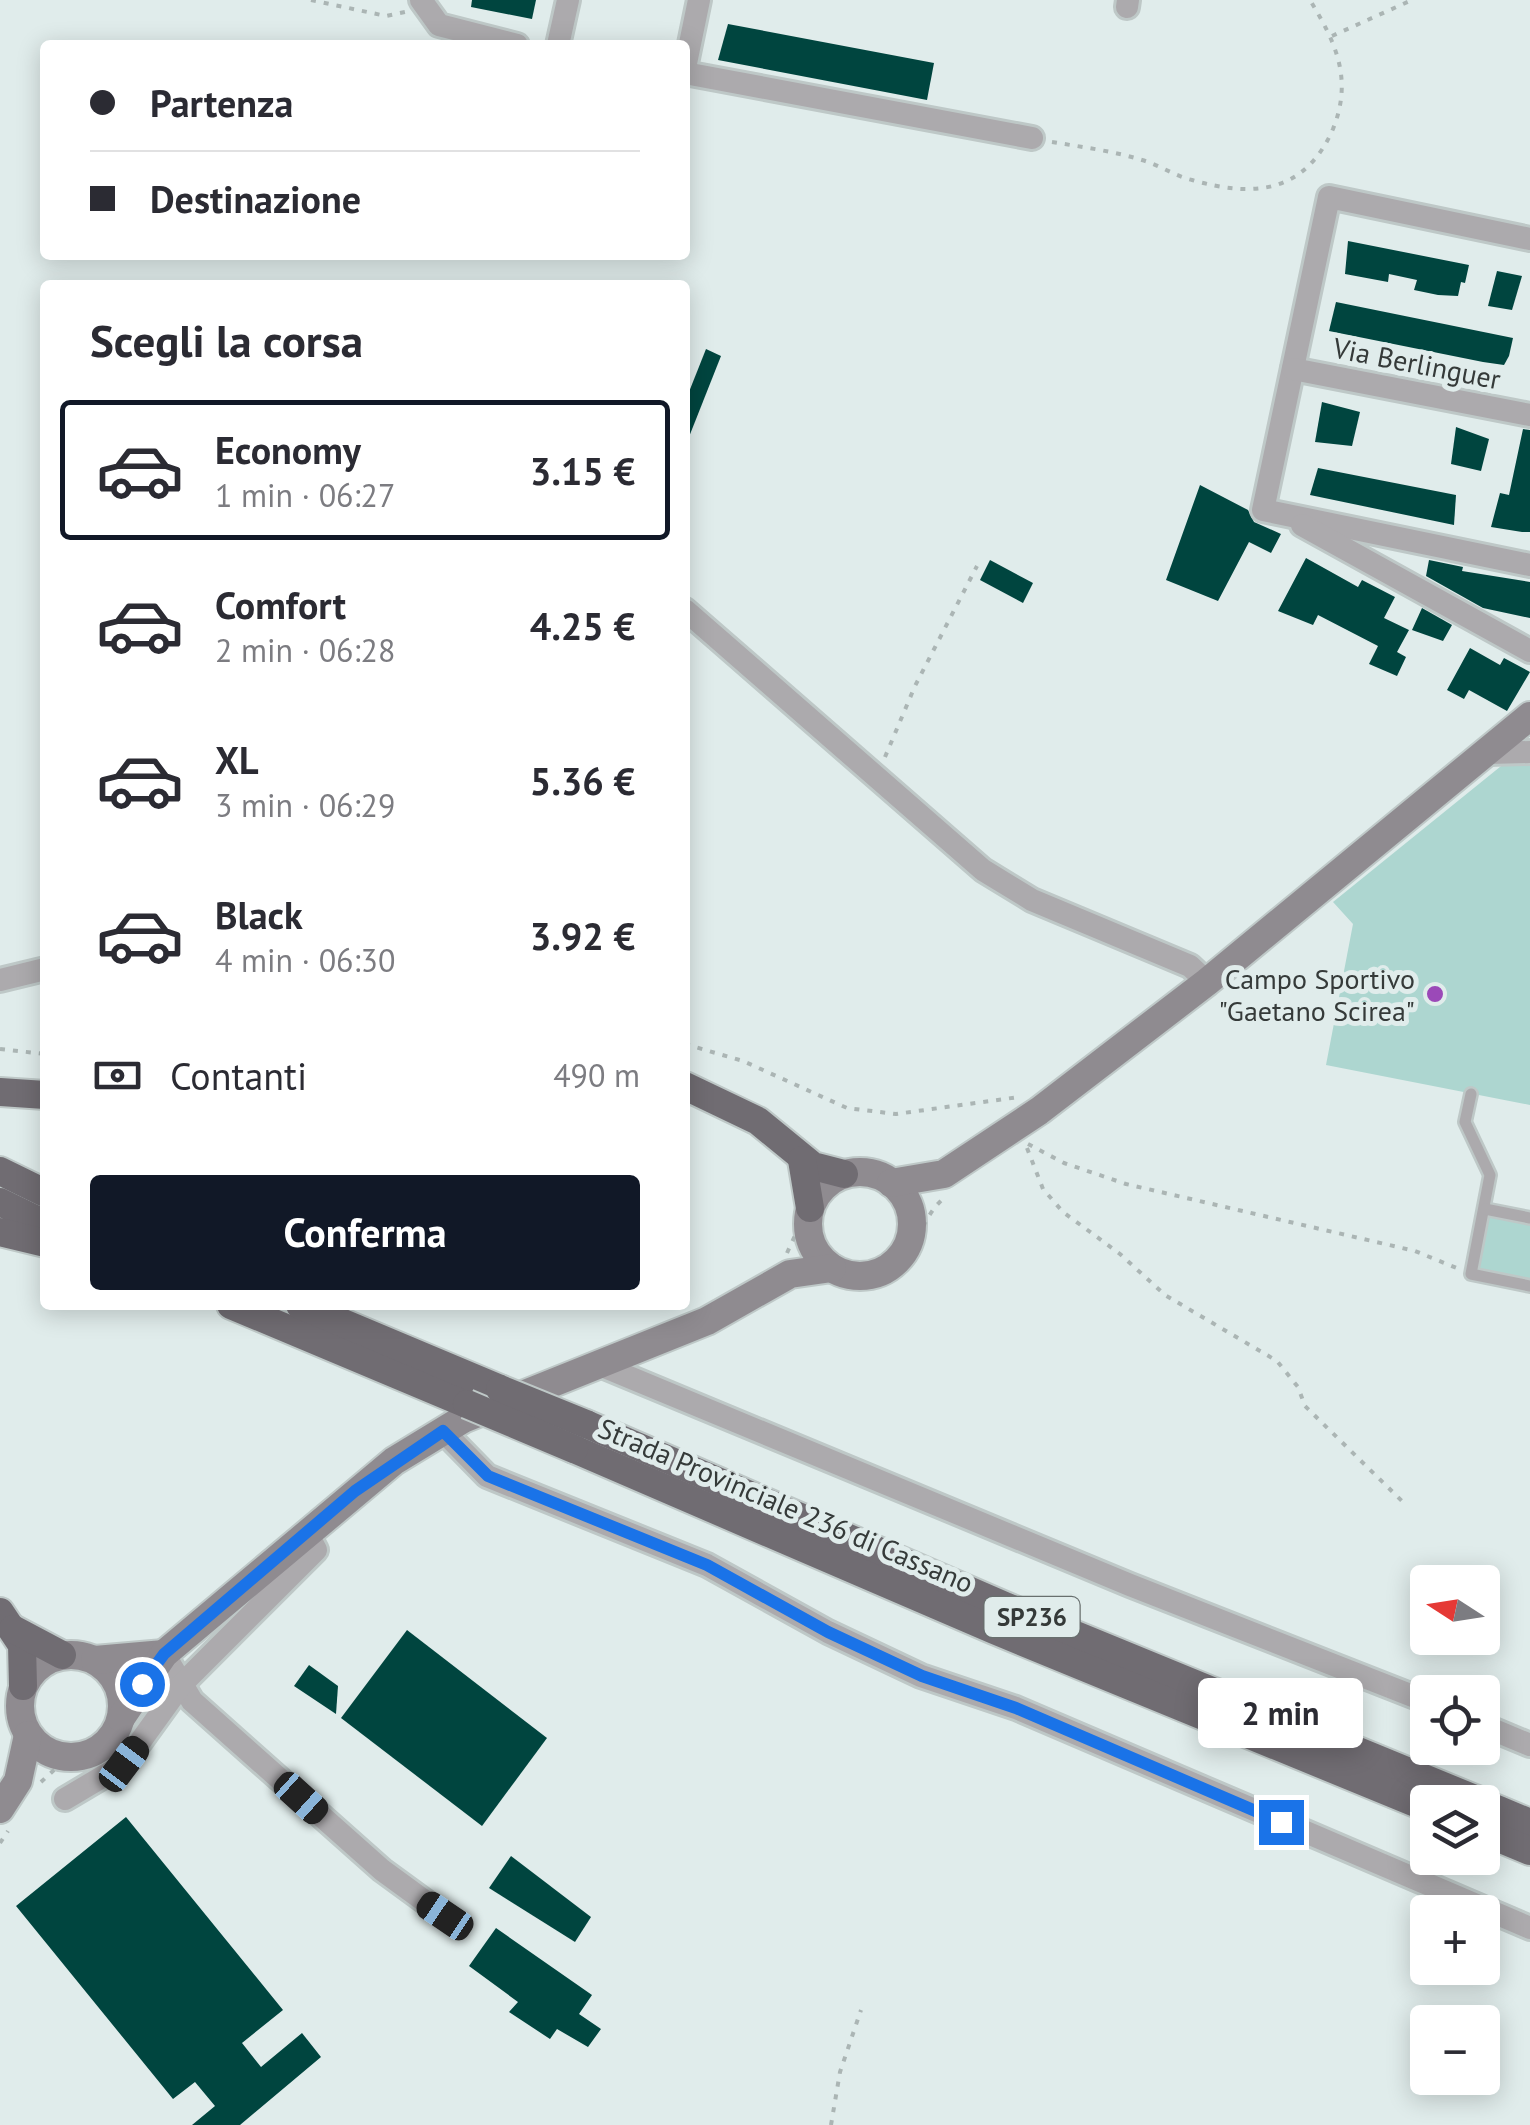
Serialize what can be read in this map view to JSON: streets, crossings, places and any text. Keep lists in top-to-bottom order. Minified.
{"streets":{"highway":["Strada Provinciale 236 di Cassano","SP236"],"street":["Via Berlinguer"]},"places":["Campo Sportivo \"Gaetano Scirea\""],"north":"left","page":{"banner":["Partenza","Destinazione"],"heading":"Scegli la corsa","list":[{"name":"Economy","note":"1 min · 06:27","value":"3.15 €"},{"name":"Comfort","note":"2 min · 06:28","value":"4.25 €"},{"name":"XL","note":"3 min · 06:29","value":"5.36 €"},{"name":"Black","note":"4 min · 06:30","value":"3.92 €"}],"pay":["Contanti","490 m"],"buttons":"Conferma","map_buttons":["+","−"],"bubble":"2 min"}}
